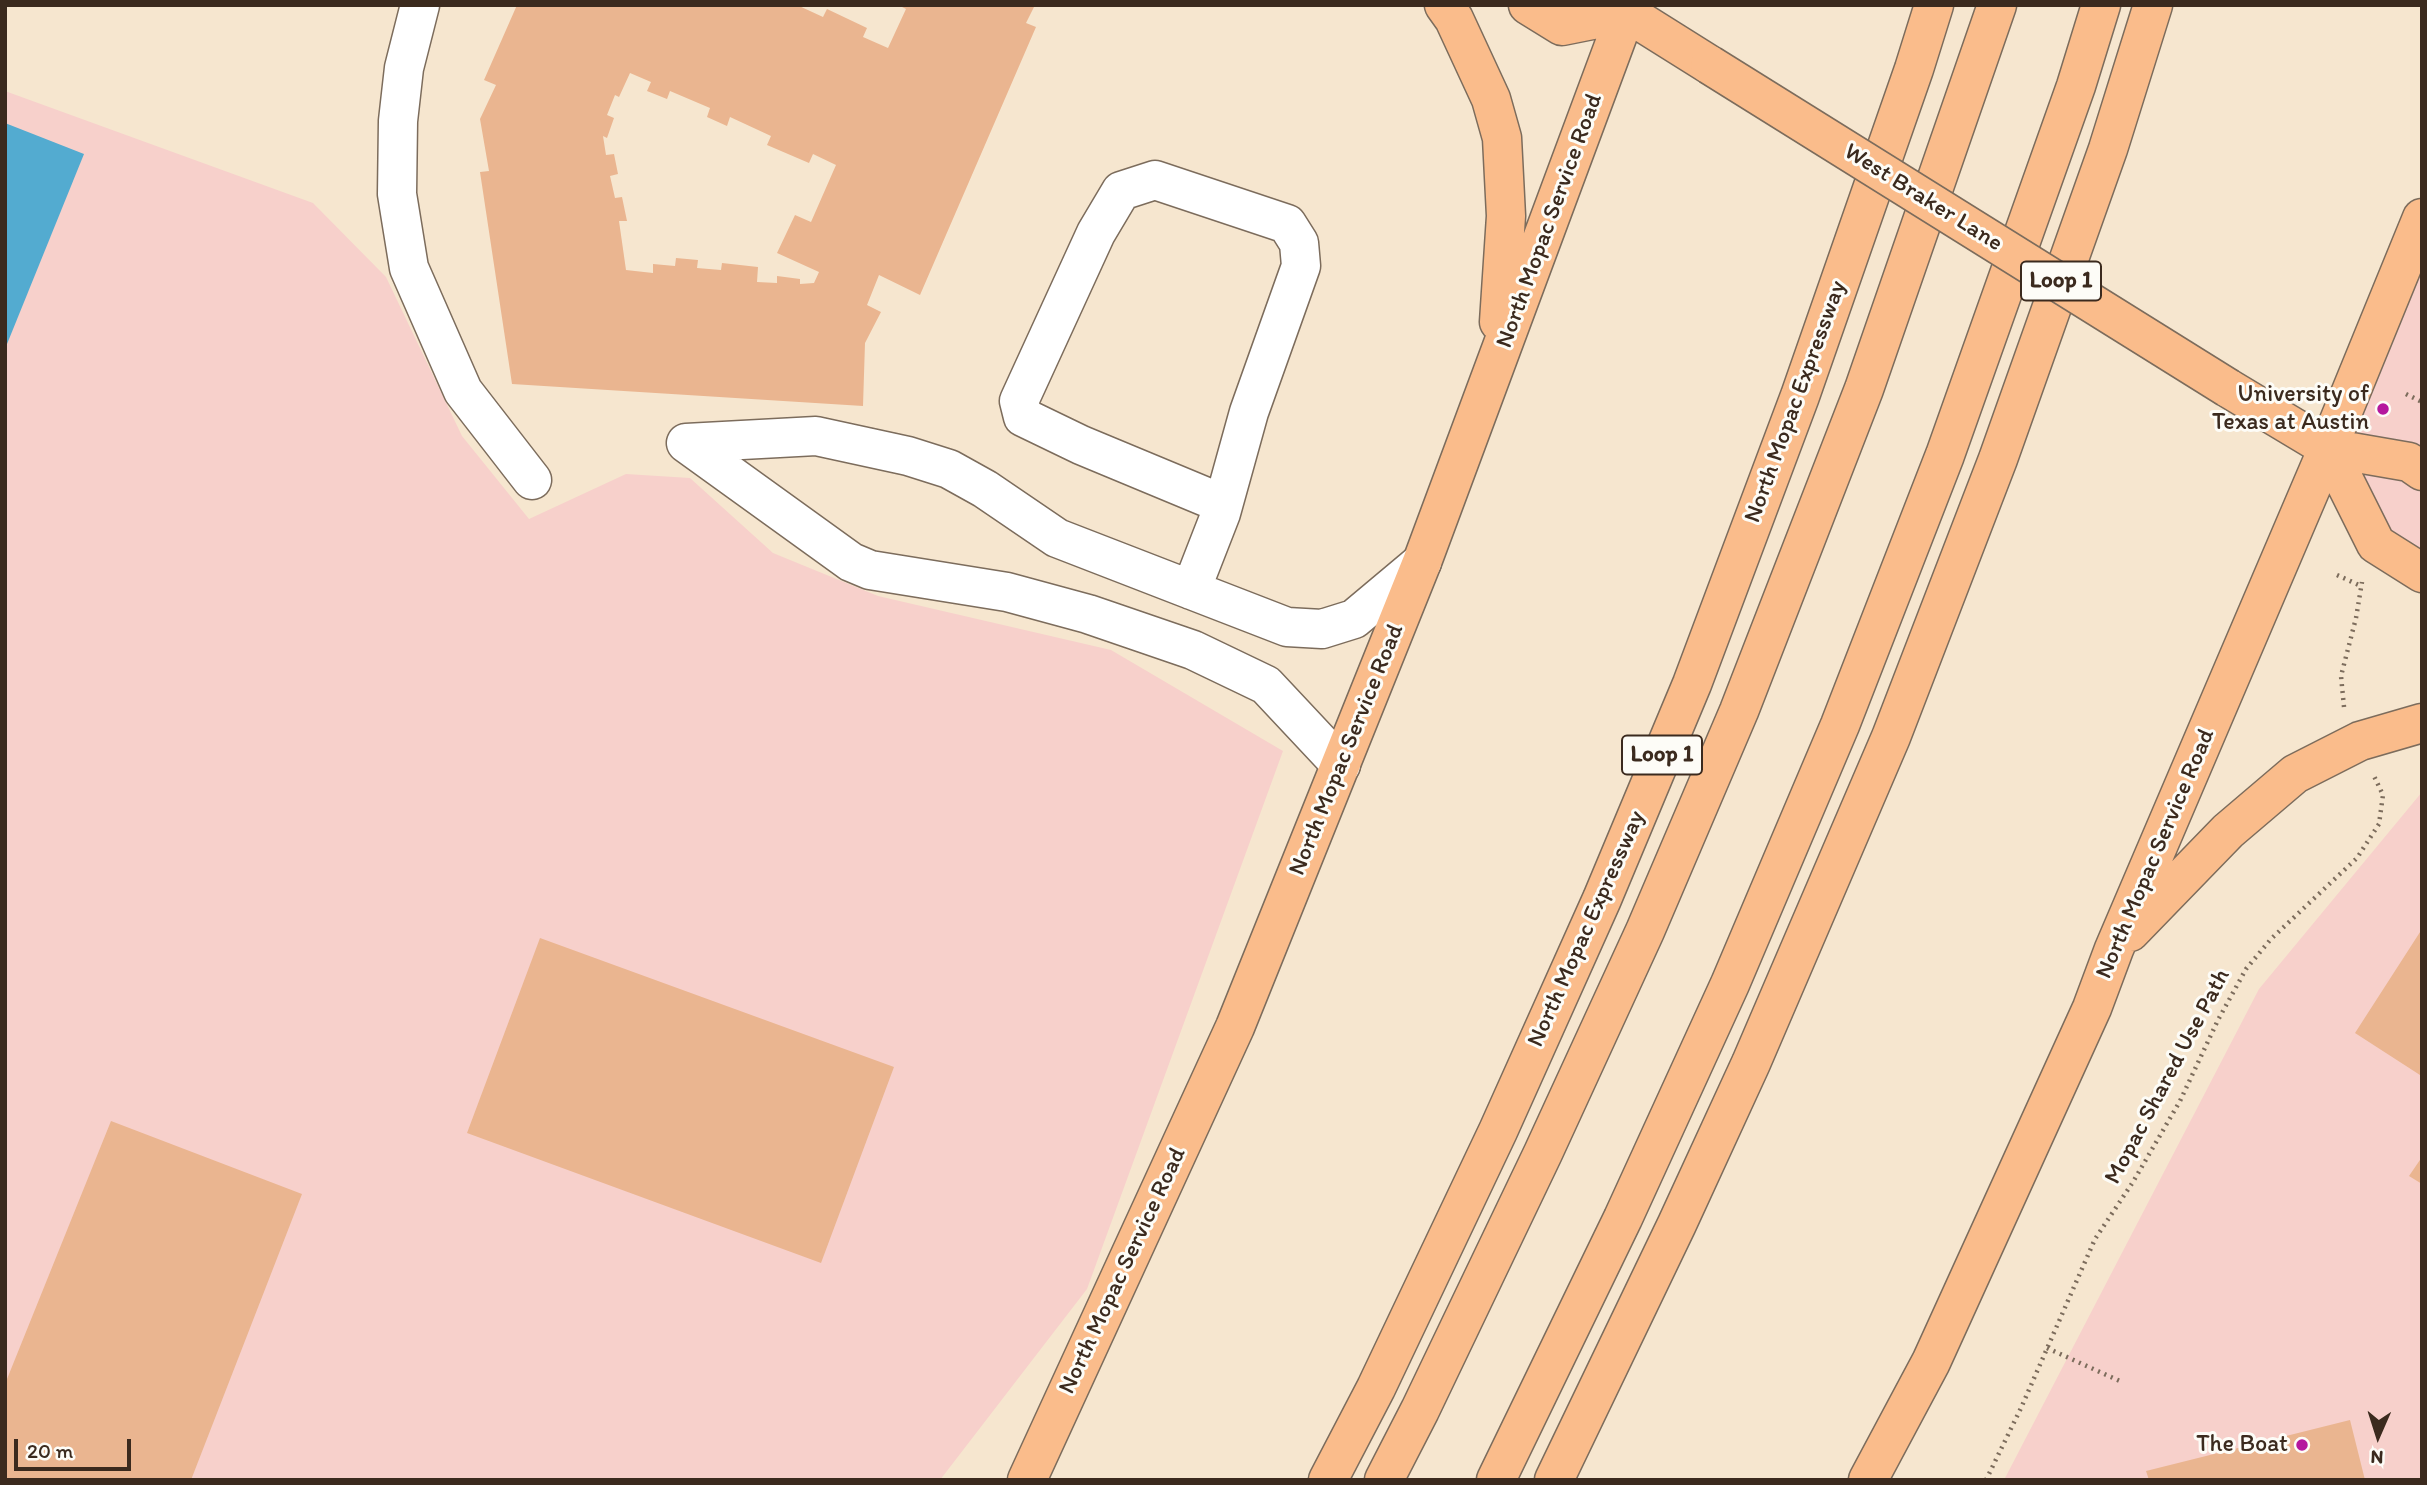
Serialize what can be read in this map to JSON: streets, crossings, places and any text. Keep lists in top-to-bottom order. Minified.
{"streets":{"main road":["West Braker Lane","North Mopac Service Road","Loop 1","North Mopac Expressway"],"path":["Mopac Shared Use Path"]},"crossings":[["West Braker Lane","North Mopac Service Road"]],"places":["University of Texas at Austin","The Boat"],"scale_bar":"20 m","north":"bottom"}
